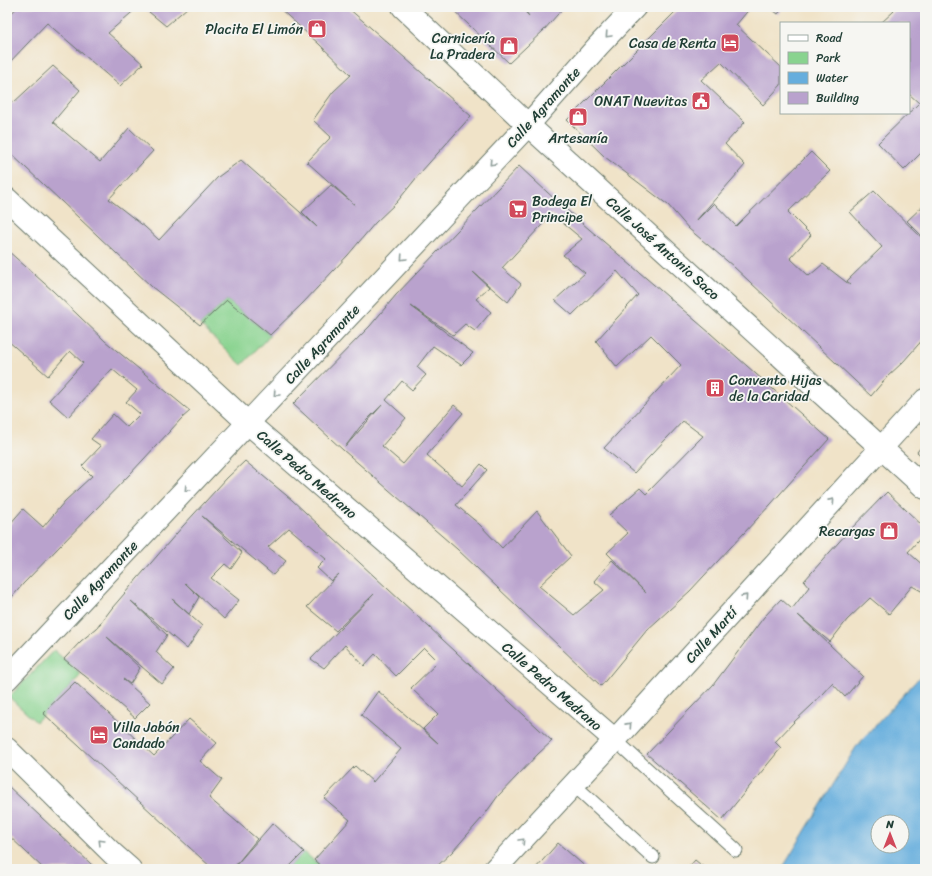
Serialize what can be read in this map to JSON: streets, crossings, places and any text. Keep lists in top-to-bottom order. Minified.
{"streets":{"street":["Calle Agramonte","Calle José Antonio Saco","Calle Pedro Medrano","Calle Martí"]},"crossings":[["Calle Agramonte","Calle José Antonio Saco"],["Calle Agramonte","Calle Pedro Medrano"],["Calle José Antonio Saco","Calle Martí"],["Calle Pedro Medrano","Calle Martí"]],"one_way":["Calle Agramonte","Calle Martí"],"places":{"shop":["Placita El Limón","Carnicería La Pradera","Artesanía","Recargas"],"hotel":["Casa de Renta","Villa Jabón Candado"],"public building":["ONAT Nuevitas"],"supermarket":["Bodega El Principe"],"building":["Convento Hijas de la Caridad"]},"legend":["Road","Park","Water","Building"],"north":"top"}
